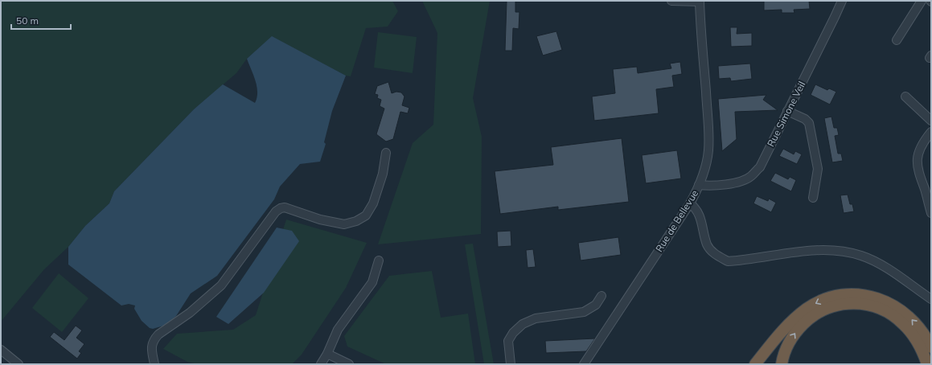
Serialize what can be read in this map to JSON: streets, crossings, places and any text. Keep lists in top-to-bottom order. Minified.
{"streets":{"street":["Rue Simone Veil","Rue de Bellevue"]},"crossings":[["Rue Simone Veil","Rue de Bellevue"]],"scale_bar":"50 m"}
